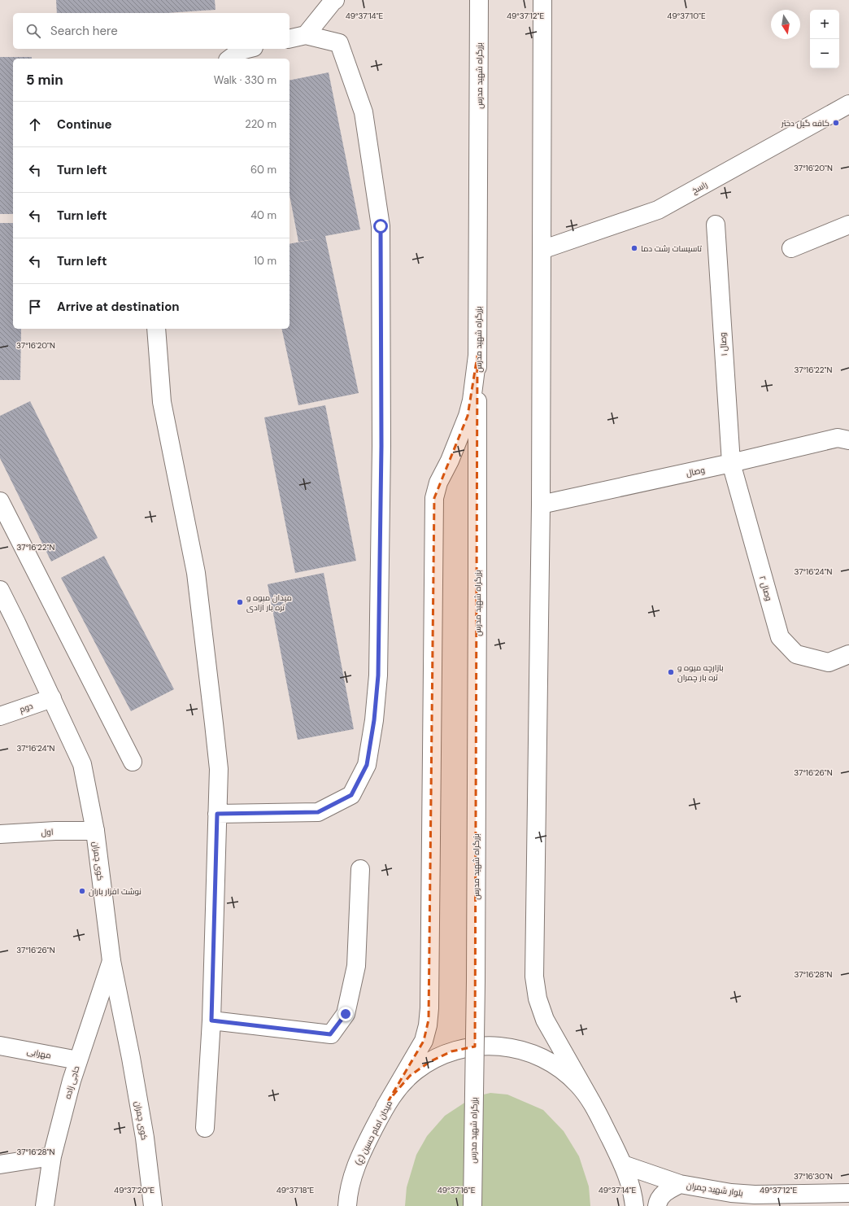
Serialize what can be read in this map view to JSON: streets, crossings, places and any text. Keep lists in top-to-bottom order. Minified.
{"streets":{"main road":["بزرگراه شهید مدرس","راسخ","وصال ۱","وصال","وصال ۲","دوم","اول","کوی چمران","مهرابی","حاجی زاده","میدان امام حسین (ع)","بلوار شهید چمران"]},"crossings":[["وصال ۱","وصال"],["وصال ۱","وصال ۲"],["وصال","وصال ۲"],["دوم","کوی چمران"],["اول","کوی چمران"],["کوی چمران","حاجی زاده"],["مهرابی","حاجی زاده"],["میدان امام حسین (ع)","بلوار شهید چمران"]],"places":["کافه گیل دختر","تاسیسات رشت دما","میدان میوه و تره بار آزادی","بازارچه میوه و تره بار چمران","نوشت افزار باران"],"north":"bottom","page":{"map_buttons":["+","−"],"search":"Search here","heading":["5 min","Walk · 330 m"],"list":[["Continue","220 m"],["Turn left","60 m"],["Turn left","40 m"],["Turn left","10 m"],"Arrive at destination"]},"coordinates":["49°37'14\"E","49°37'12\"E","49°37'10\"E","37°16'20\"N","37°16'22\"N","37°16'24\"N","37°16'26\"N","37°16'28\"N","37°16'30\"N","49°37'20\"E","49°37'18\"E","49°37'16\"E"]}
